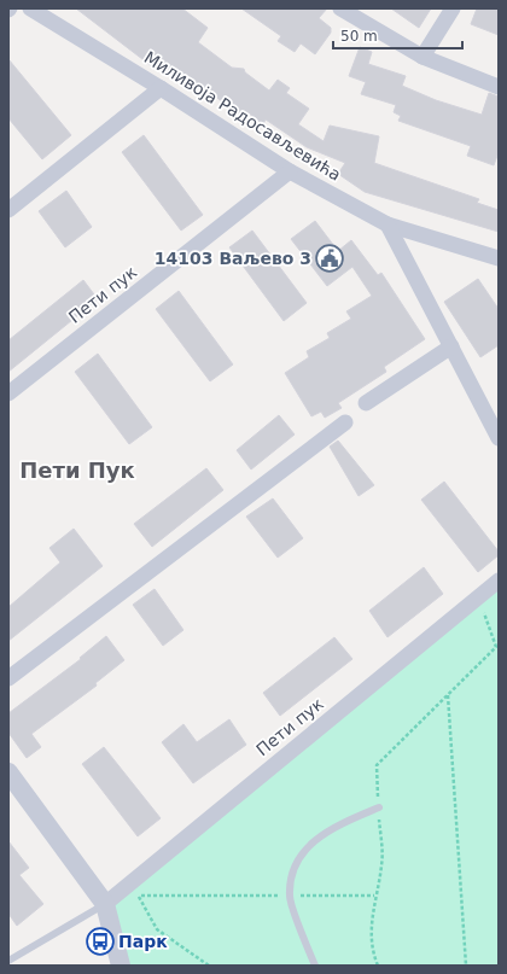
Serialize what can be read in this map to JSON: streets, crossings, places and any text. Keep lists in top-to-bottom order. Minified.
{"streets":{"street":["Миливоја Радосављевића","Пети пук"]},"crossings":[["Миливоја Радосављевића","Пети пук"]],"districts":["Пети Пук"],"places":{"public building":["14103 Ваљево 3"],"bus stop":["Парк"]},"scale_bar":"50 m"}
